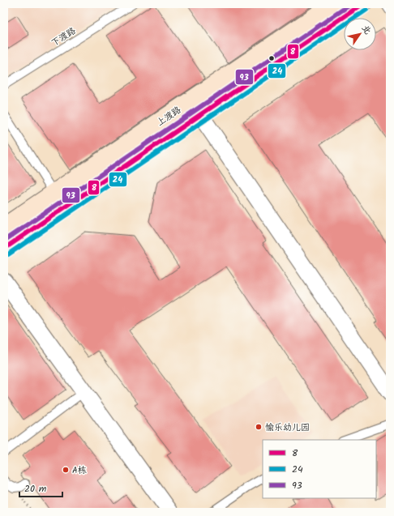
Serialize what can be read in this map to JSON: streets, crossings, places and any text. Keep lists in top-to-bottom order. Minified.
{"streets":{"main road":["上渡路"],"lane":["下渡路"]},"places":["愉乐幼儿园","A栋"],"lines":["transit line 8","transit line 93","transit line 24"],"legend":["8","24","93"],"scale_bar":"20 m","north":"top right"}
